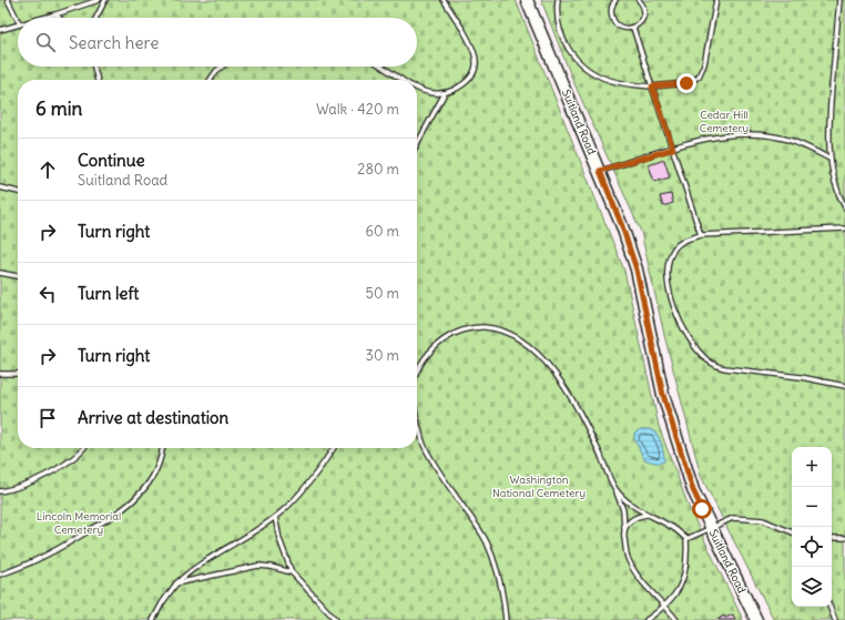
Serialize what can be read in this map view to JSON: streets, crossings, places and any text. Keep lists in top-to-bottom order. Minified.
{"streets":{"main road":["Suitland Road"]},"parks":["Cedar Hill Cemetery","Washington National Cemetery","Lincoln Memorial Cemetery"],"page":{"search":"Search here","heading":["6 min","Walk · 420 m"],"list":[["Continue","Suitland Road","280 m"],["Turn right","60 m"],["Turn left","50 m"],["Turn right","30 m"],"Arrive at destination"],"map_buttons":["+","−"]}}
